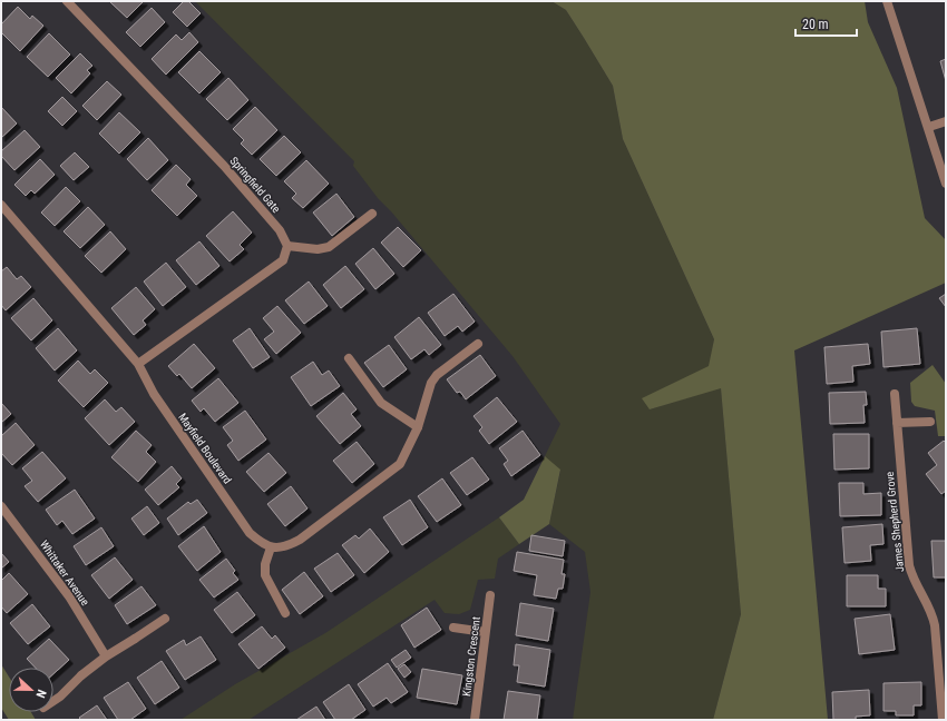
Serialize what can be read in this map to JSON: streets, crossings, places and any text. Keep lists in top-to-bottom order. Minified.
{"streets":{"street":["Springfield Gate","Mayfield Boulevard","James Shepherd Grove","Whittaker Avenue","Kingston Crescent"]},"scale_bar":"20 m","north":"right"}
